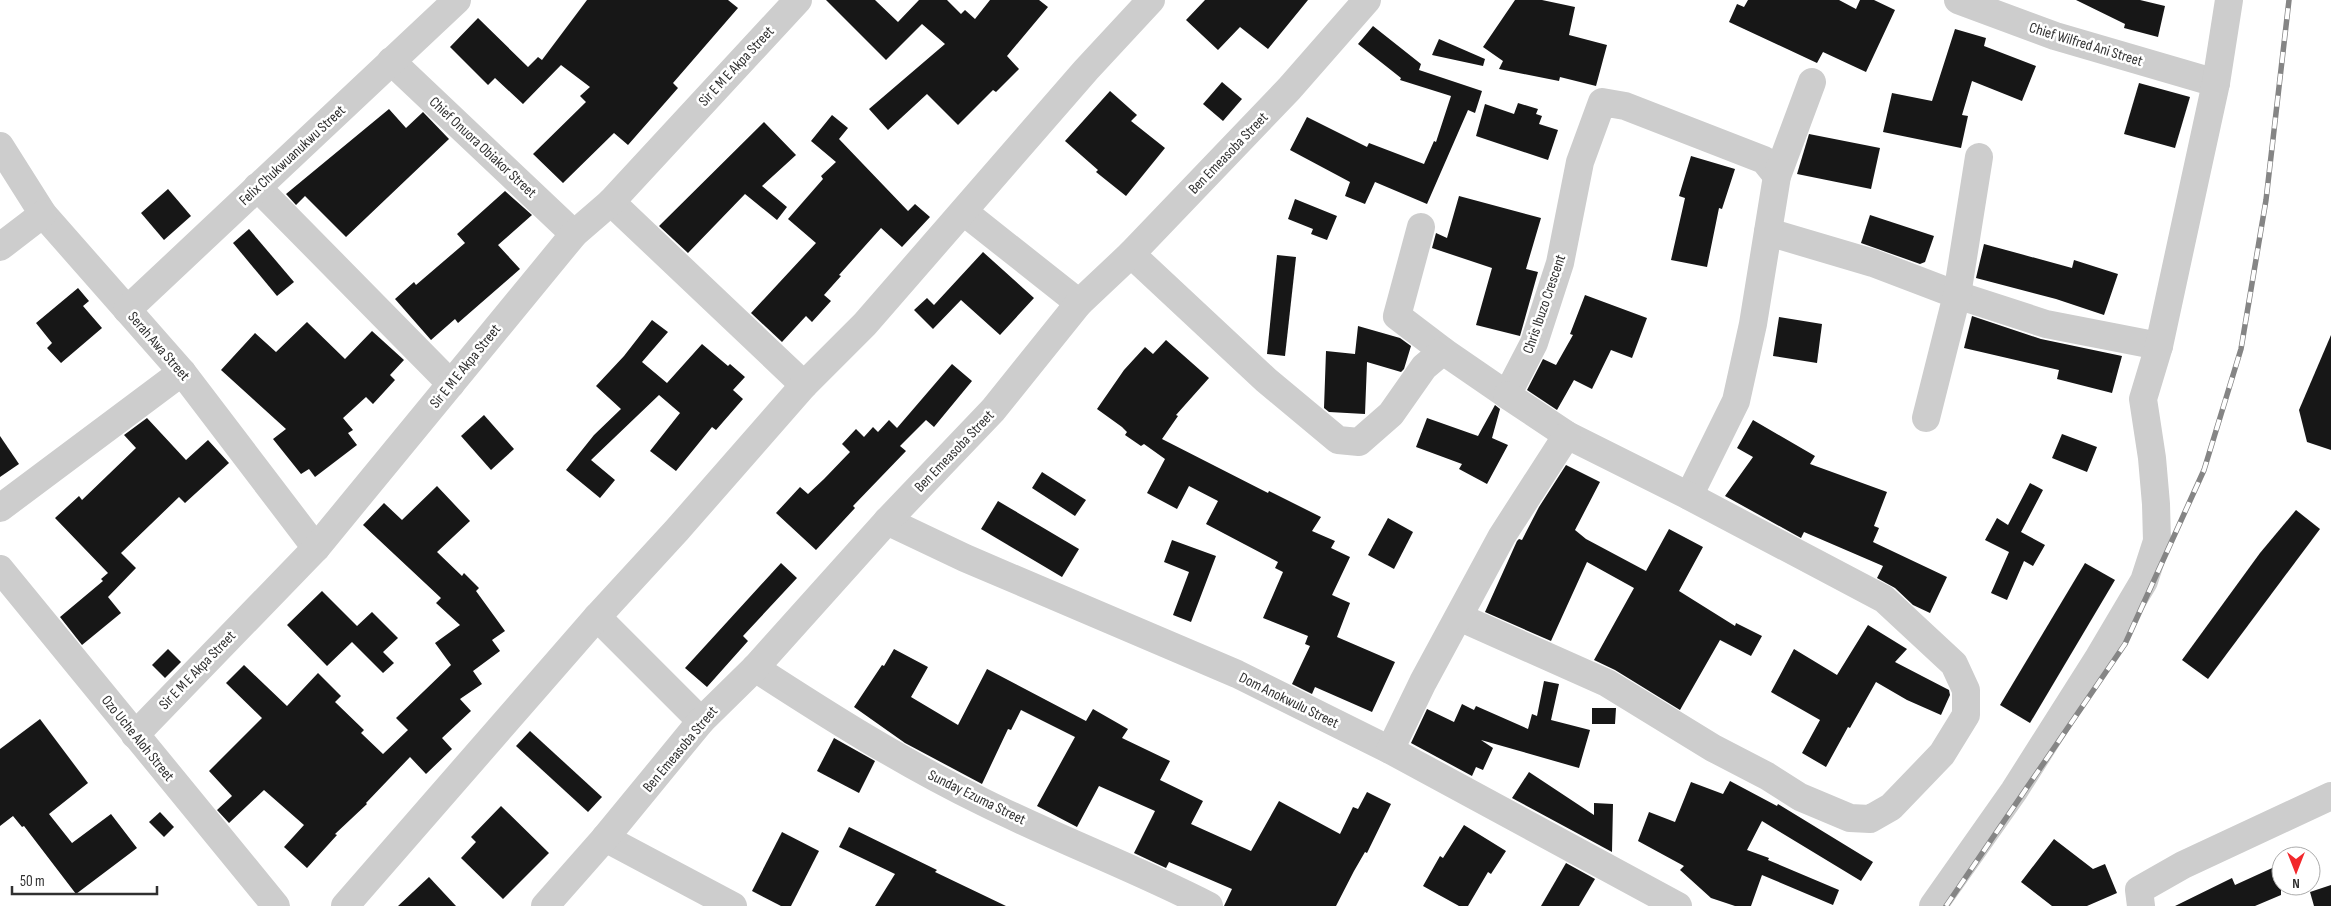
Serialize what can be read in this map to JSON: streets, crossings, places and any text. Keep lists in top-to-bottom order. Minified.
{"streets":{"street":["Chief Wilfred Ani Street","Sir E M E Akpa Street","Chief Onuora Obiakor Street","Ben Emeasoba Street","Felix Chukwuanukwu Street","Chris Ibuzo Crescent","Serah Awa Street","Dom Anokwulu Street","Ozo Uche Aloh Street","Sunday Ezuma Street"]},"crossings":[["Sir E M E Akpa Street","Chief Onuora Obiakor Street"],["Sir E M E Akpa Street","Serah Awa Street"],["Sir E M E Akpa Street","Ozo Uche Aloh Street"],["Chief Onuora Obiakor Street","Felix Chukwuanukwu Street"],["Ben Emeasoba Street","Dom Anokwulu Street"],["Ben Emeasoba Street","Sunday Ezuma Street"],["Felix Chukwuanukwu Street","Serah Awa Street"]],"scale_bar":"50 m","north":"bottom"}
